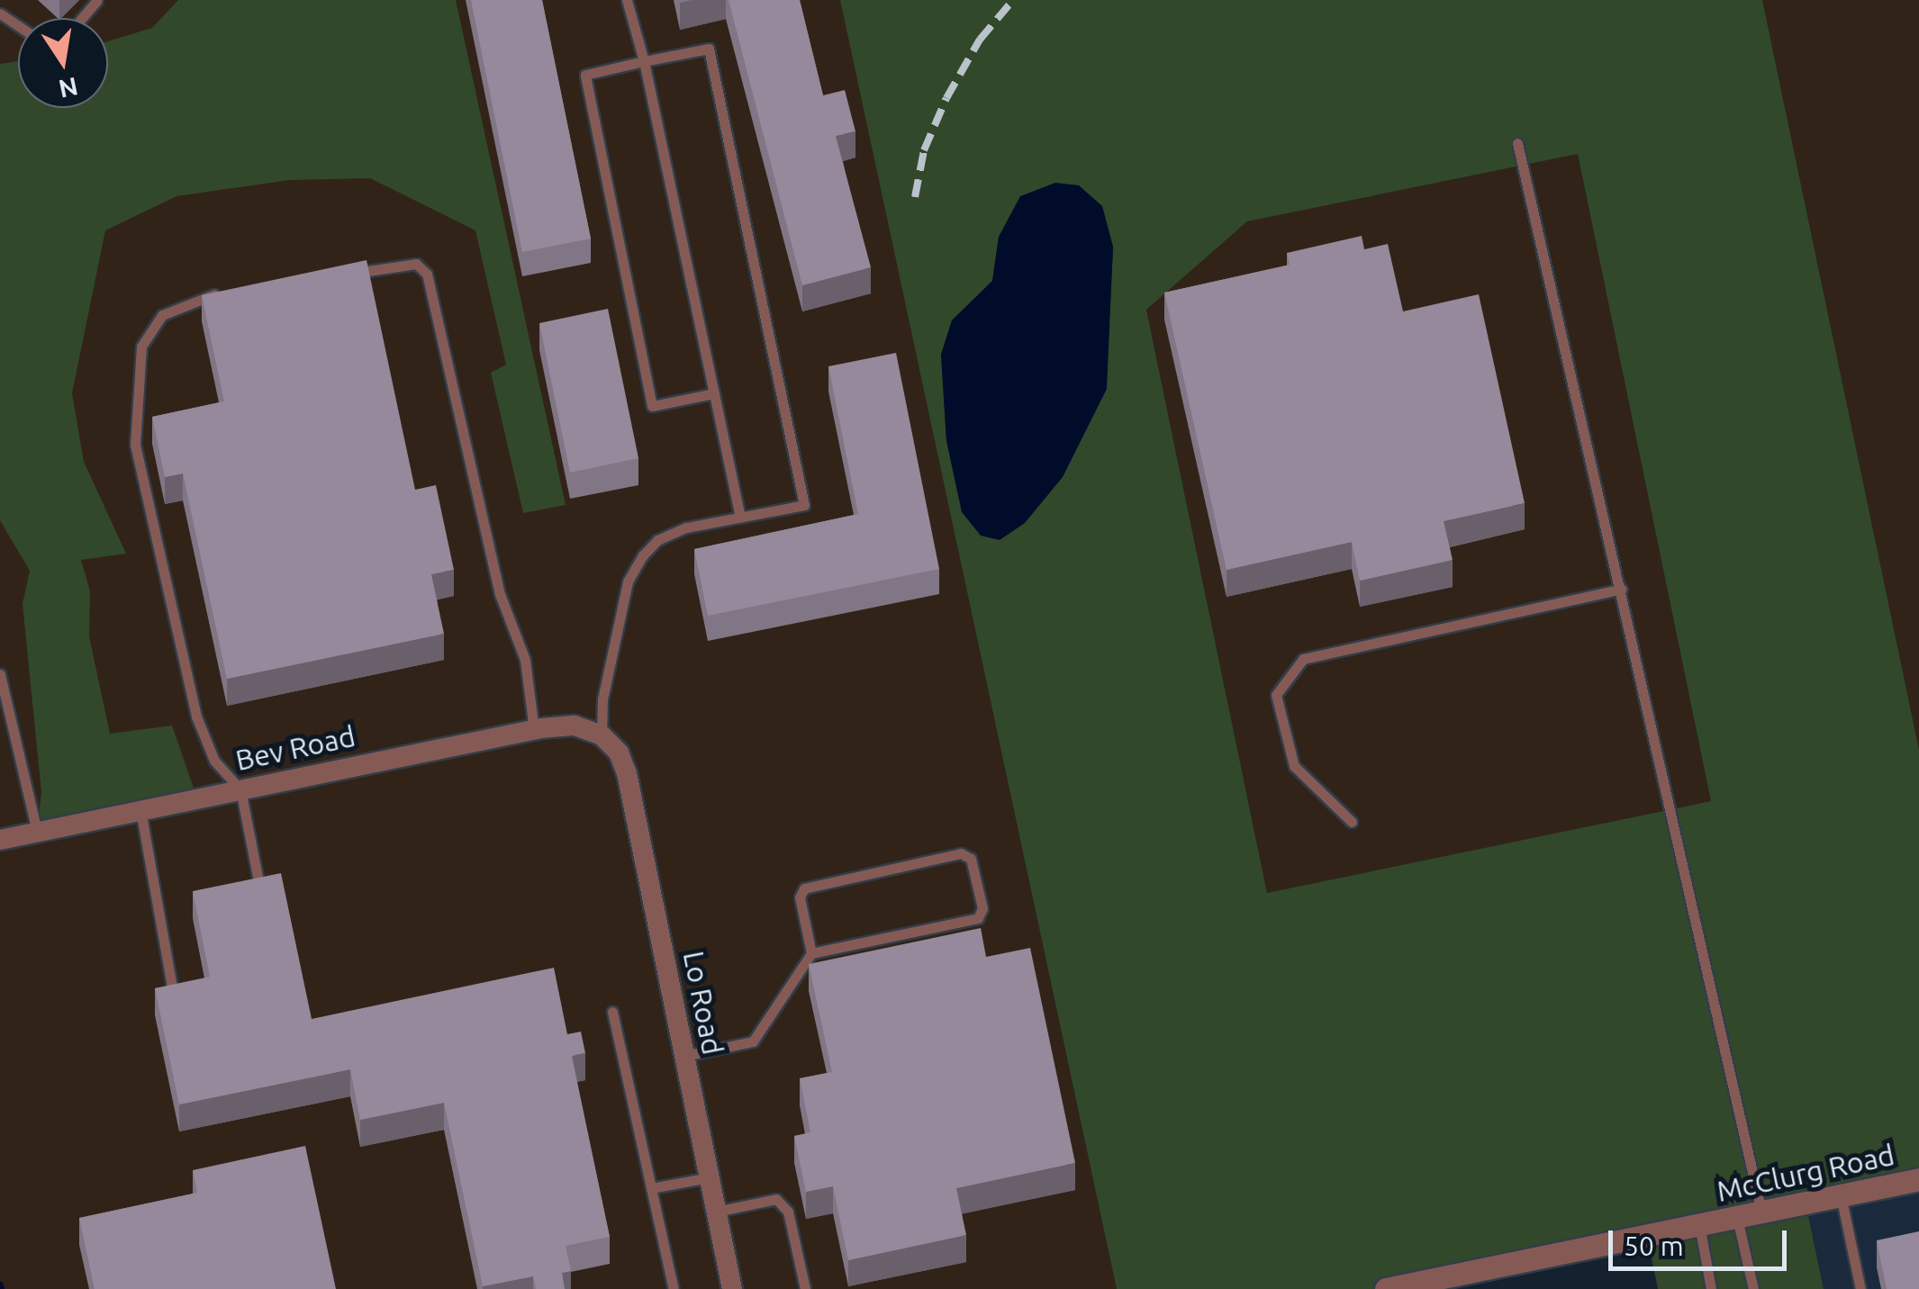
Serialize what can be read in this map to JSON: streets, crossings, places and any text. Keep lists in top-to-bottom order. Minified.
{"streets":{"street":["Bev Road","Lo Road","McClurg Road"]},"crossings":[["Bev Road","Lo Road"]],"scale_bar":"50 m","north":"bottom"}
